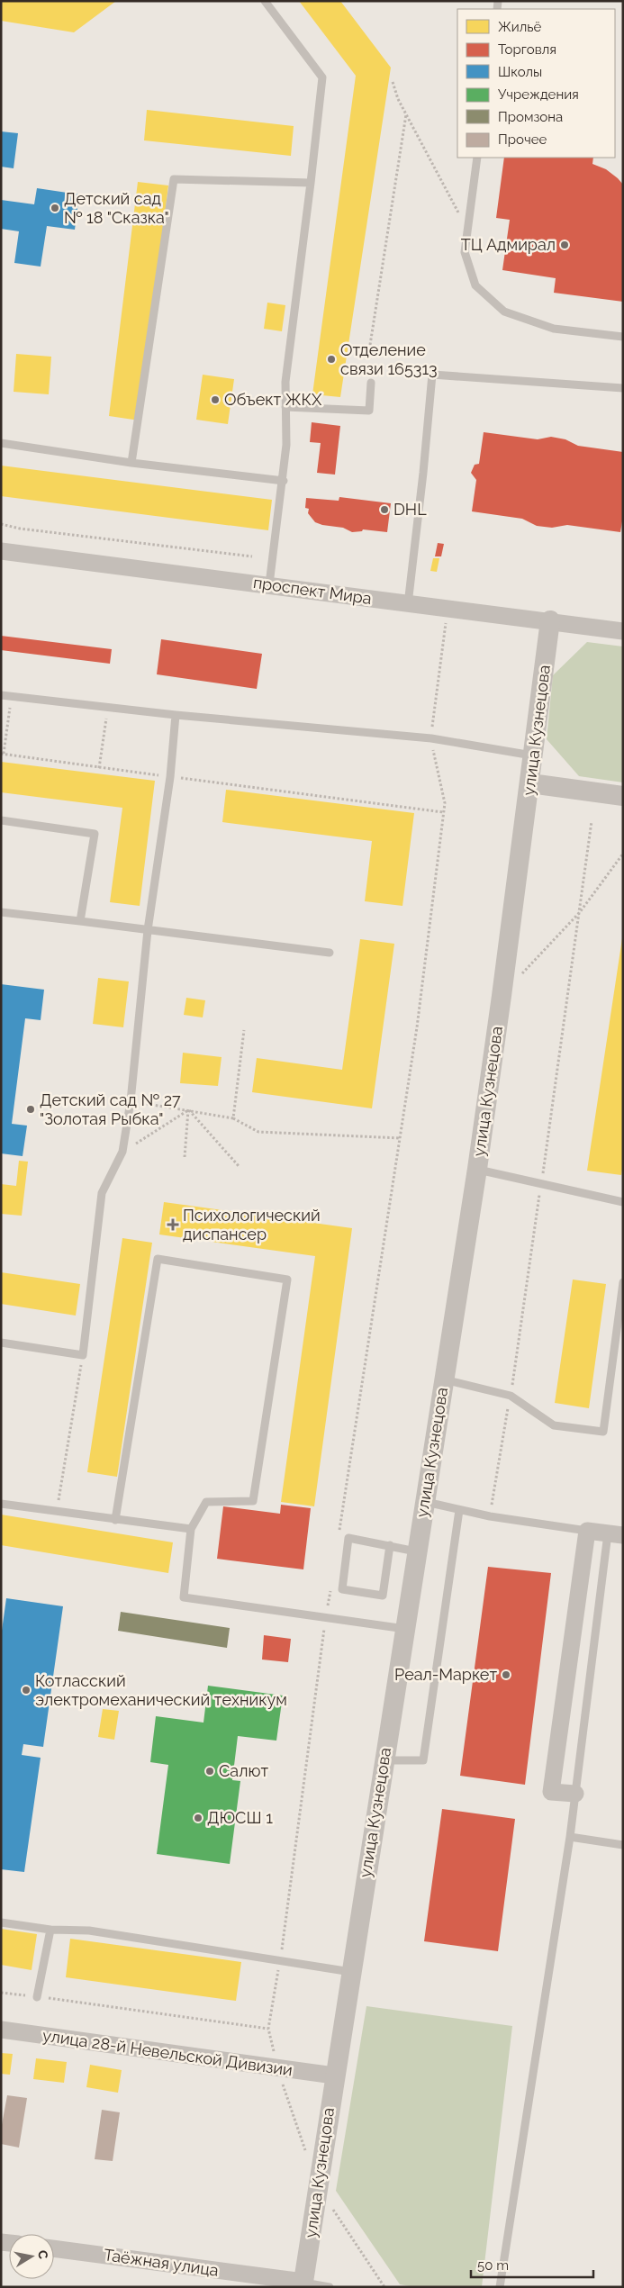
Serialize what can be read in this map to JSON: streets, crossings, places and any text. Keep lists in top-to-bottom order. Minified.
{"streets":{"street":["проспект Мира","улица Кузнецова","улица 28-й Невельской Дивизии","Таёжная улица"]},"crossings":[["проспект Мира","улица Кузнецова"],["улица Кузнецова","улица 28-й Невельской Дивизии"],["улица Кузнецова","Таёжная улица"]],"places":{"other":["Детский сад № 18 \"Сказка\"","ТЦ Адмирал","Отделение связи 165313","Объект ЖКХ","DHL","Детский сад № 27 \"Золотая Рыбка\"","Реал-Маркет","Котласский электромеханический техникум","Салют","ДЮСШ 1"],"health":["Психологический диспансер"]},"legend":["Жильё","Торговля","Школы","Учреждения","Промзона","Прочее"],"scale_bar":"50 m","north":"right"}
